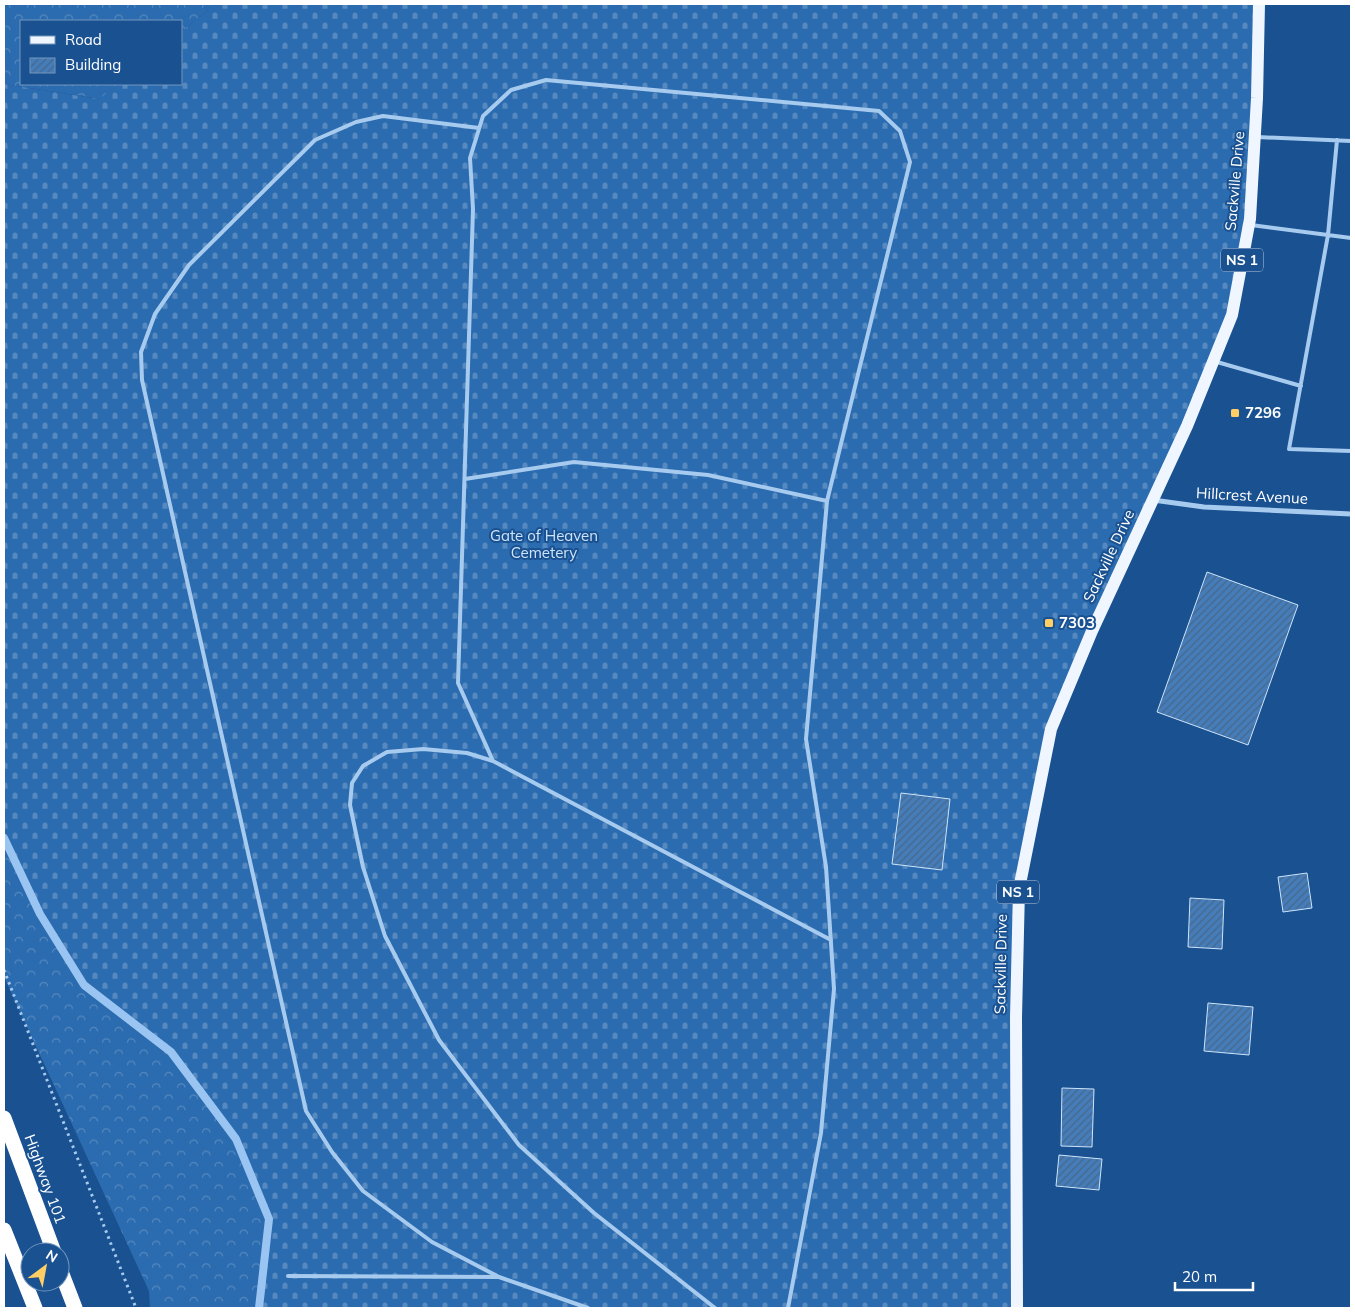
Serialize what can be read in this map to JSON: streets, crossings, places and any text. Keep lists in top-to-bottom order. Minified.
{"streets":{"highway":["Highway 101"],"main road":["Sackville Drive","NS 1"],"street":["Hillcrest Avenue"]},"crossings":[["Sackville Drive","Hillcrest Avenue"]],"parks":["Gate of Heaven Cemetery"],"places":{"transit":["7296","7303"]},"legend":["Road","Building"],"scale_bar":"20 m","north":"top right"}
